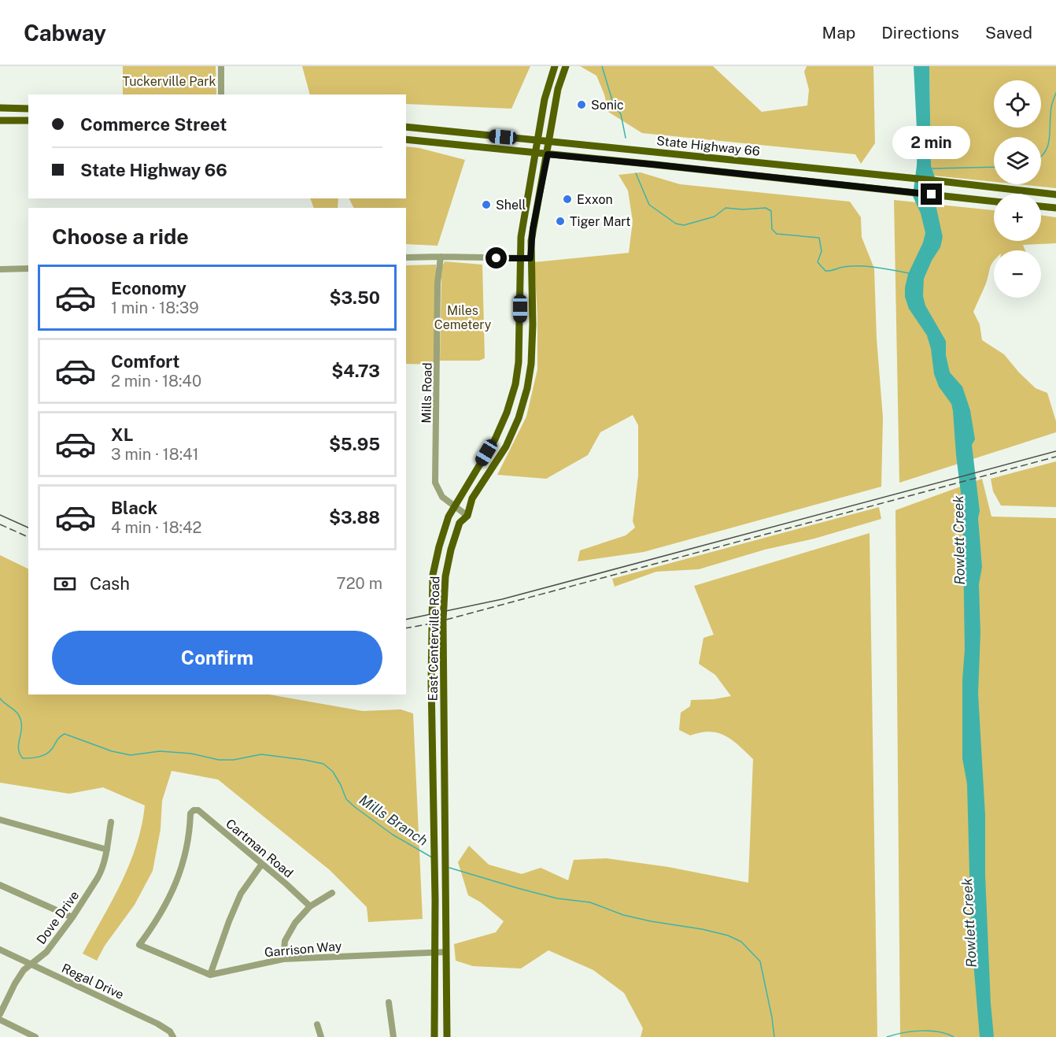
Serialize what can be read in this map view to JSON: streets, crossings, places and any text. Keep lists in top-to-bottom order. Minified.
{"streets":{"main road":["State Highway 66","East Centerville Road"],"street":["Mills Road","Cartman Road","Dove Drive","Garrison Way","Regal Drive"]},"crossings":[["State Highway 66","East Centerville Road"],["Mills Road","East Centerville Road"],["East Centerville Road","Garrison Way"],["Cartman Road","Garrison Way"],["Dove Drive","Regal Drive"]],"water":["Rowlett Creek","Mills Branch"],"parks":["Tuckerville Park","Miles Cemetery"],"places":["Sonic","Exxon","Shell","Tiger Mart"],"page":{"header":"Cabway","nav":["Map","Directions","Saved"],"map_buttons":["+","−"],"banner":["Commerce Street","State Highway 66"],"bubble":"2 min","heading":"Choose a ride","list":[{"name":"Economy","note":"1 min · 18:39","value":"$3.50"},{"name":"Comfort","note":"2 min · 18:40","value":"$4.73"},{"name":"XL","note":"3 min · 18:41","value":"$5.95"},{"name":"Black","note":"4 min · 18:42","value":"$3.88"}],"pay":["Cash","720 m"],"buttons":"Confirm"}}
